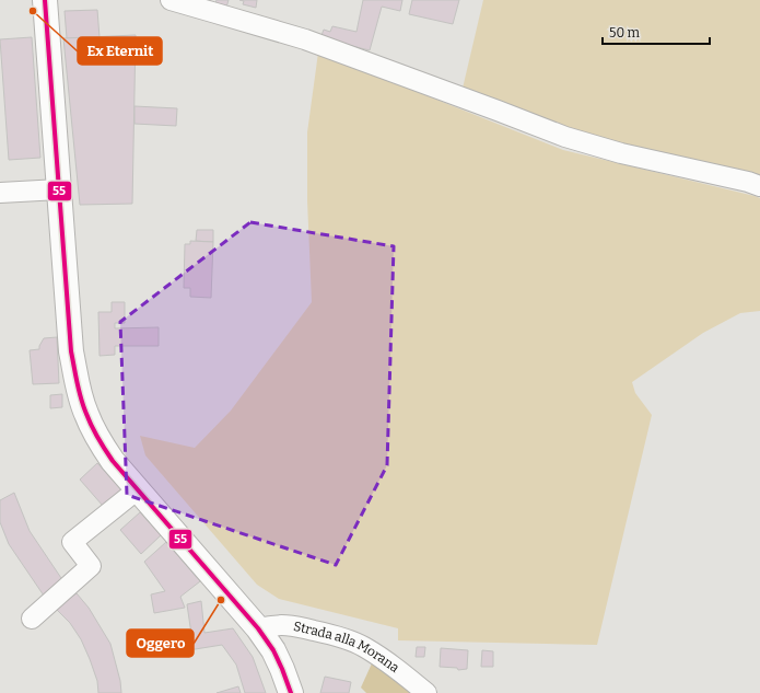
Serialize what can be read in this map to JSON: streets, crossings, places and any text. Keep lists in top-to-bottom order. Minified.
{"streets":{"street":["Strada alla Morana"]},"places":["Ex Eternit","Oggero"],"lines":["transit line 55"],"scale_bar":"50 m"}
